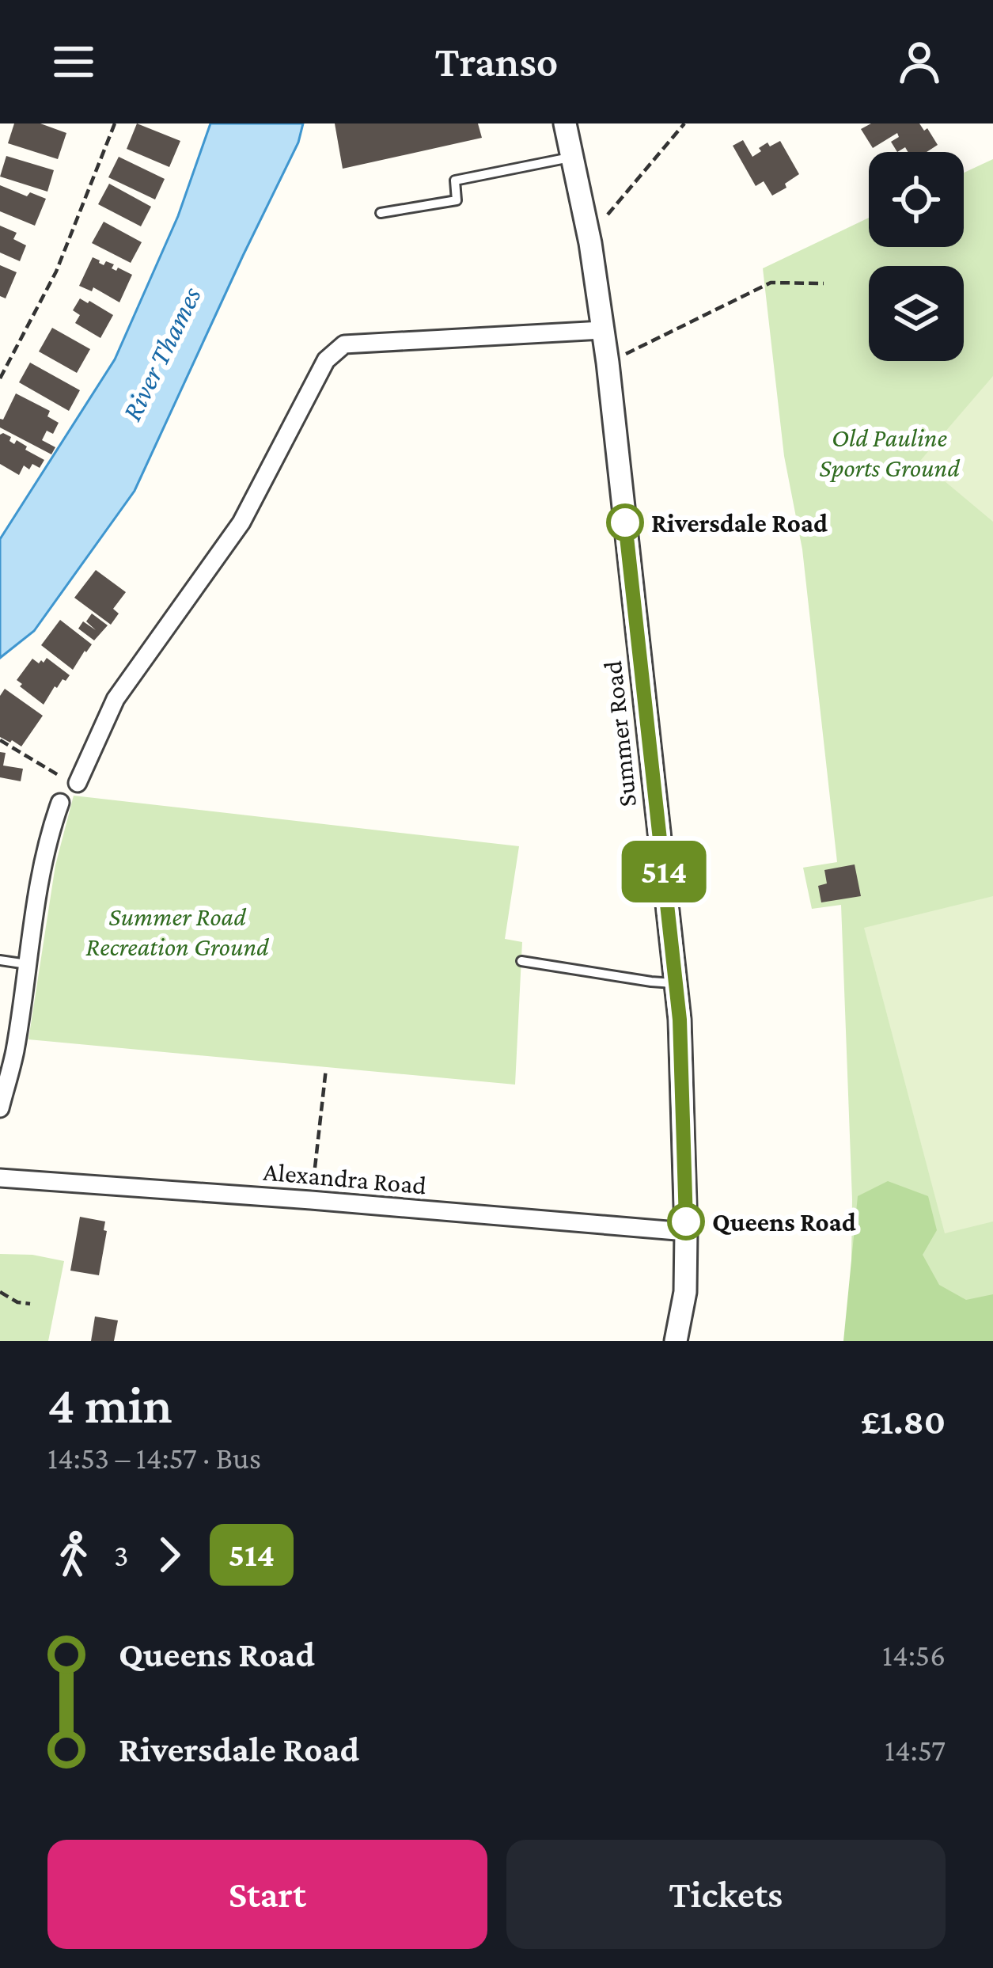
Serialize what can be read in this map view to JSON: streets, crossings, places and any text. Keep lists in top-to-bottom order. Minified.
{"streets":{"street":["Summer Road","Alexandra Road"]},"crossings":[["Summer Road","Alexandra Road"]],"water":["River Thames"],"parks":["Old Pauline Sports Ground","Summer Road Recreation Ground"],"places":["Riversdale Road","Queens Road"],"lines":["bus line 514"],"page":{"header":"Transo","on_map":"514","heading":["4 min","14:53 – 14:57 · Bus","£1.80"],"legs":["3","514"],"list":[{"name":"Queens Road","value":"14:56"},{"name":"Riversdale Road","value":"14:57"}],"buttons":["Start","Tickets"]}}
